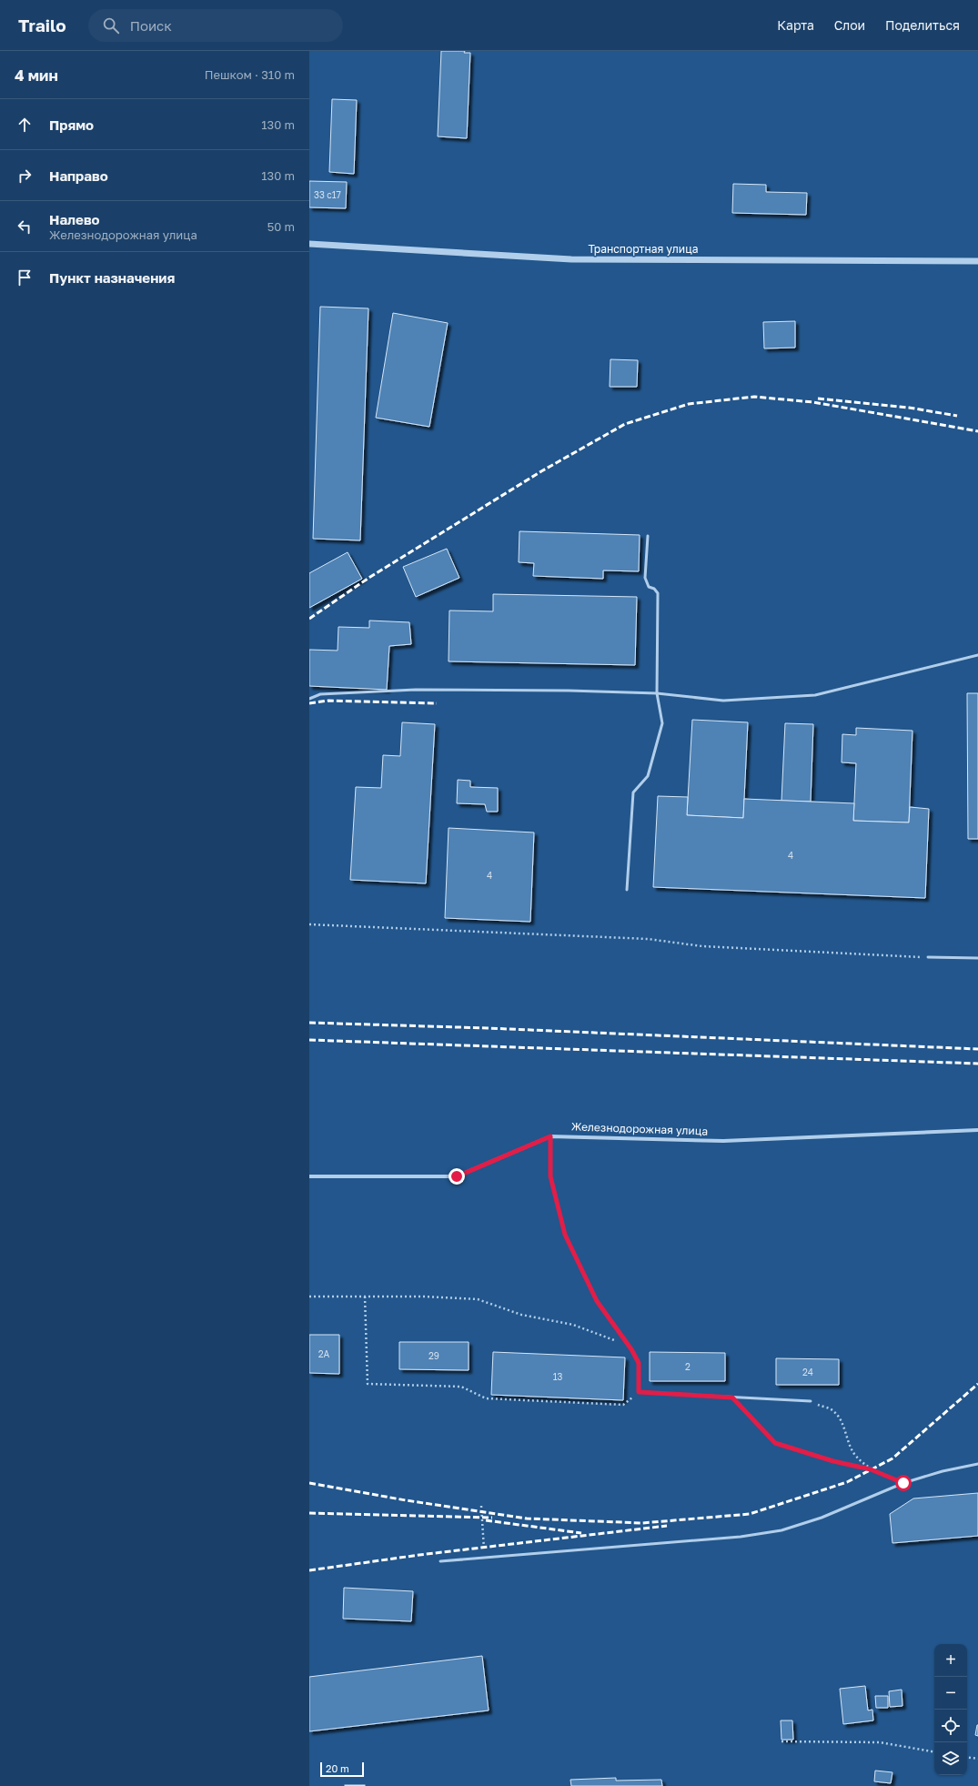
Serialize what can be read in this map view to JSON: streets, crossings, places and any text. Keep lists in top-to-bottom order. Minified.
{"streets":{"street":["Транспортная улица","Железнодорожная улица"]},"house_numbers":["33 с17","4","4","2А","29","2","24","13"],"scale_bar":"20 m","page":{"header":"Trailo","search":"Поиск","nav":["Карта","Слои","Поделиться"],"heading":["4 мин","Пешком · 310 m"],"list":[["Прямо","130 m"],["Направо","130 m"],["Налево","Железнодорожная улица","50 m"],"Пункт назначения"],"map_buttons":["+","−"],"scale":"20 m"}}
